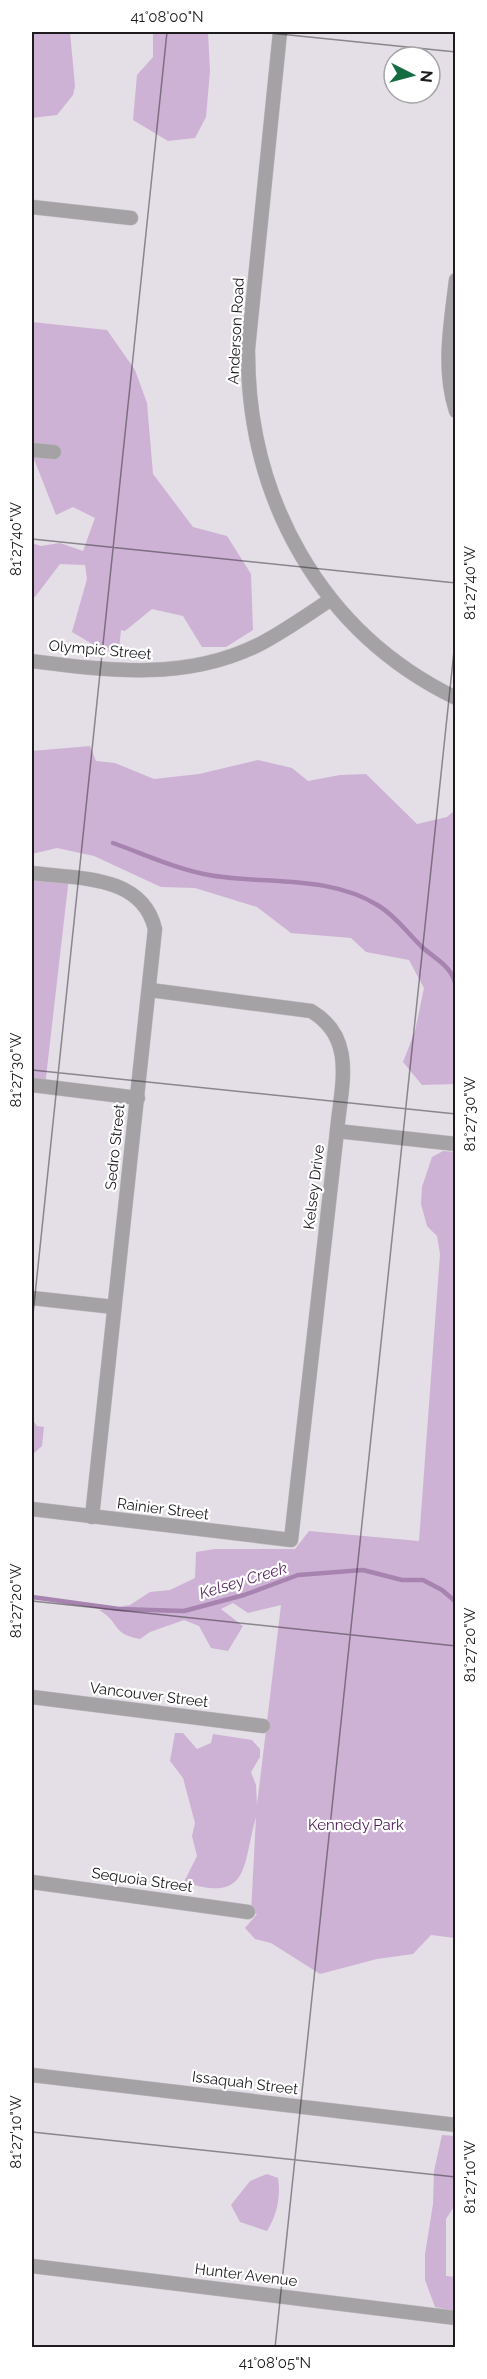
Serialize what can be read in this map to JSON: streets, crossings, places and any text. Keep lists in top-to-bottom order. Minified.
{"streets":{"street":["Anderson Road","Olympic Street","Sedro Street","Kelsey Drive","Rainier Street","Vancouver Street","Sequoia Street","Issaquah Street","Hunter Avenue"]},"crossings":[["Anderson Road","Olympic Street"],["Sedro Street","Kelsey Drive"],["Sedro Street","Rainier Street"],["Kelsey Drive","Rainier Street"]],"water":["Kelsey Creek"],"parks":["Kennedy Park"],"north":"right","coordinates":["41°08'00\"N","81°27'40\"W","81°27'30\"W","81°27'20\"W","81°27'10\"W","41°08'05\"N"]}
